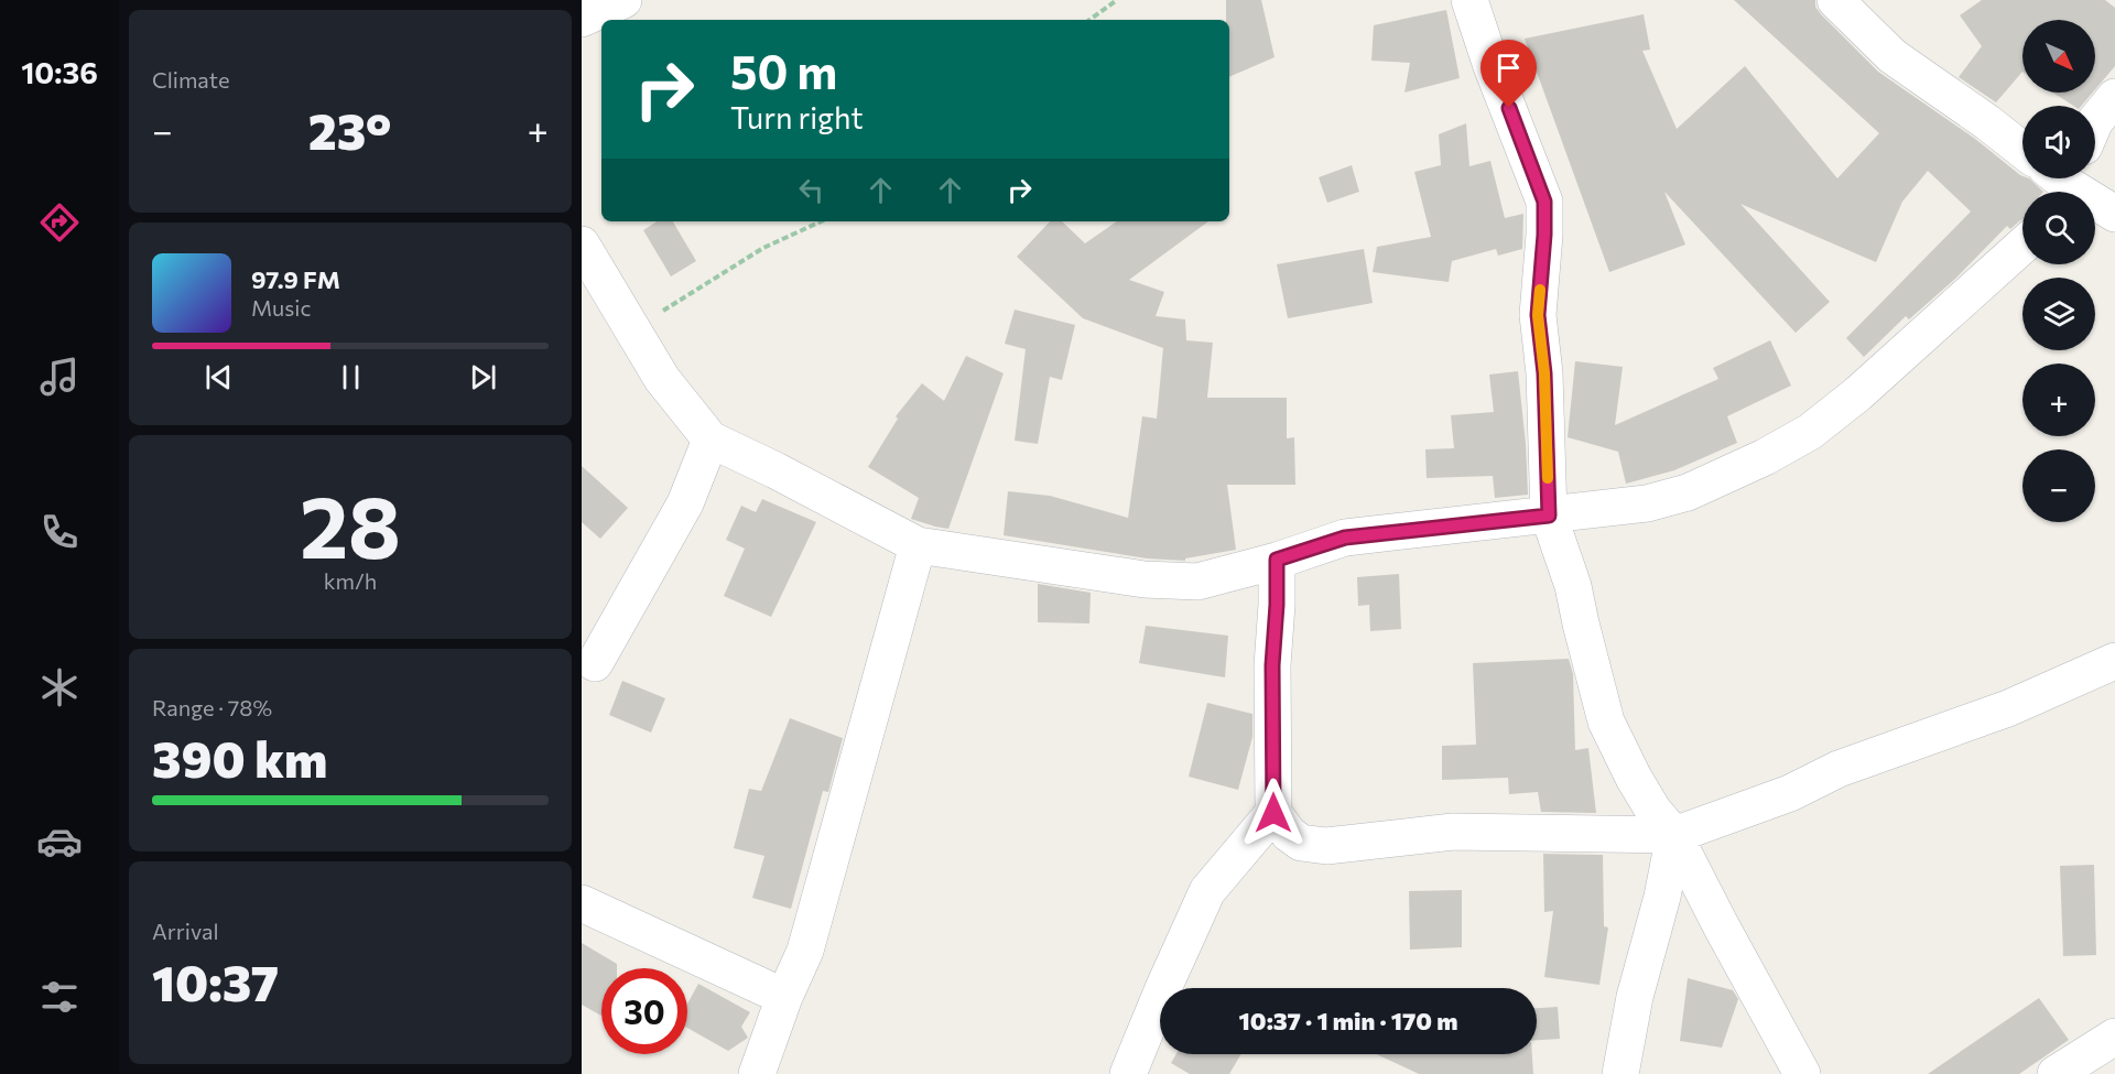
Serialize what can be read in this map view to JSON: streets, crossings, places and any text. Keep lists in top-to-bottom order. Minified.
{"north":"bottom right","page":{"tabs":"10:36","tile":["Climate",["28","km/h"],["Range · 78%","390 km"],["Arrival","10:37"]],"map_buttons":["+","−"],"turn":["50 m","Turn right"],"heat":["−","23°","+"],"song":["97.9 FM","Music"],"limit":"30","trip":"10:37 · 1 min · 170 m"}}
